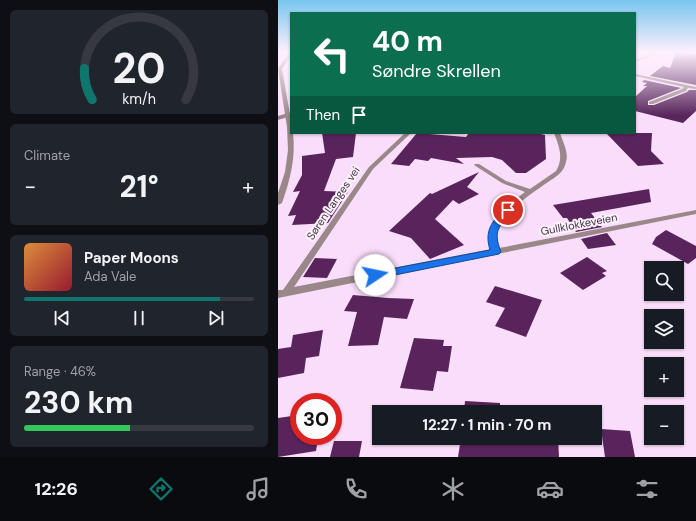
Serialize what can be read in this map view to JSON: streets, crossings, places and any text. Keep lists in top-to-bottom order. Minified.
{"streets":{"street":["Søren Langes vei","Gullklokkeveien"]},"crossings":[["Søren Langes vei","Gullklokkeveien"]],"page":{"turn":["40 m","Søndre Skrellen"],"then":"Then","tile":["Climate",["Range · 46%","230 km"]],"heat":["−","21°","+"],"song":["Paper Moons","Ada Vale"],"map_buttons":["+","−"],"limit":"30","trip":"12:27 · 1 min · 70 m","tabs":"12:26","gauge":["20","km/h"]}}
